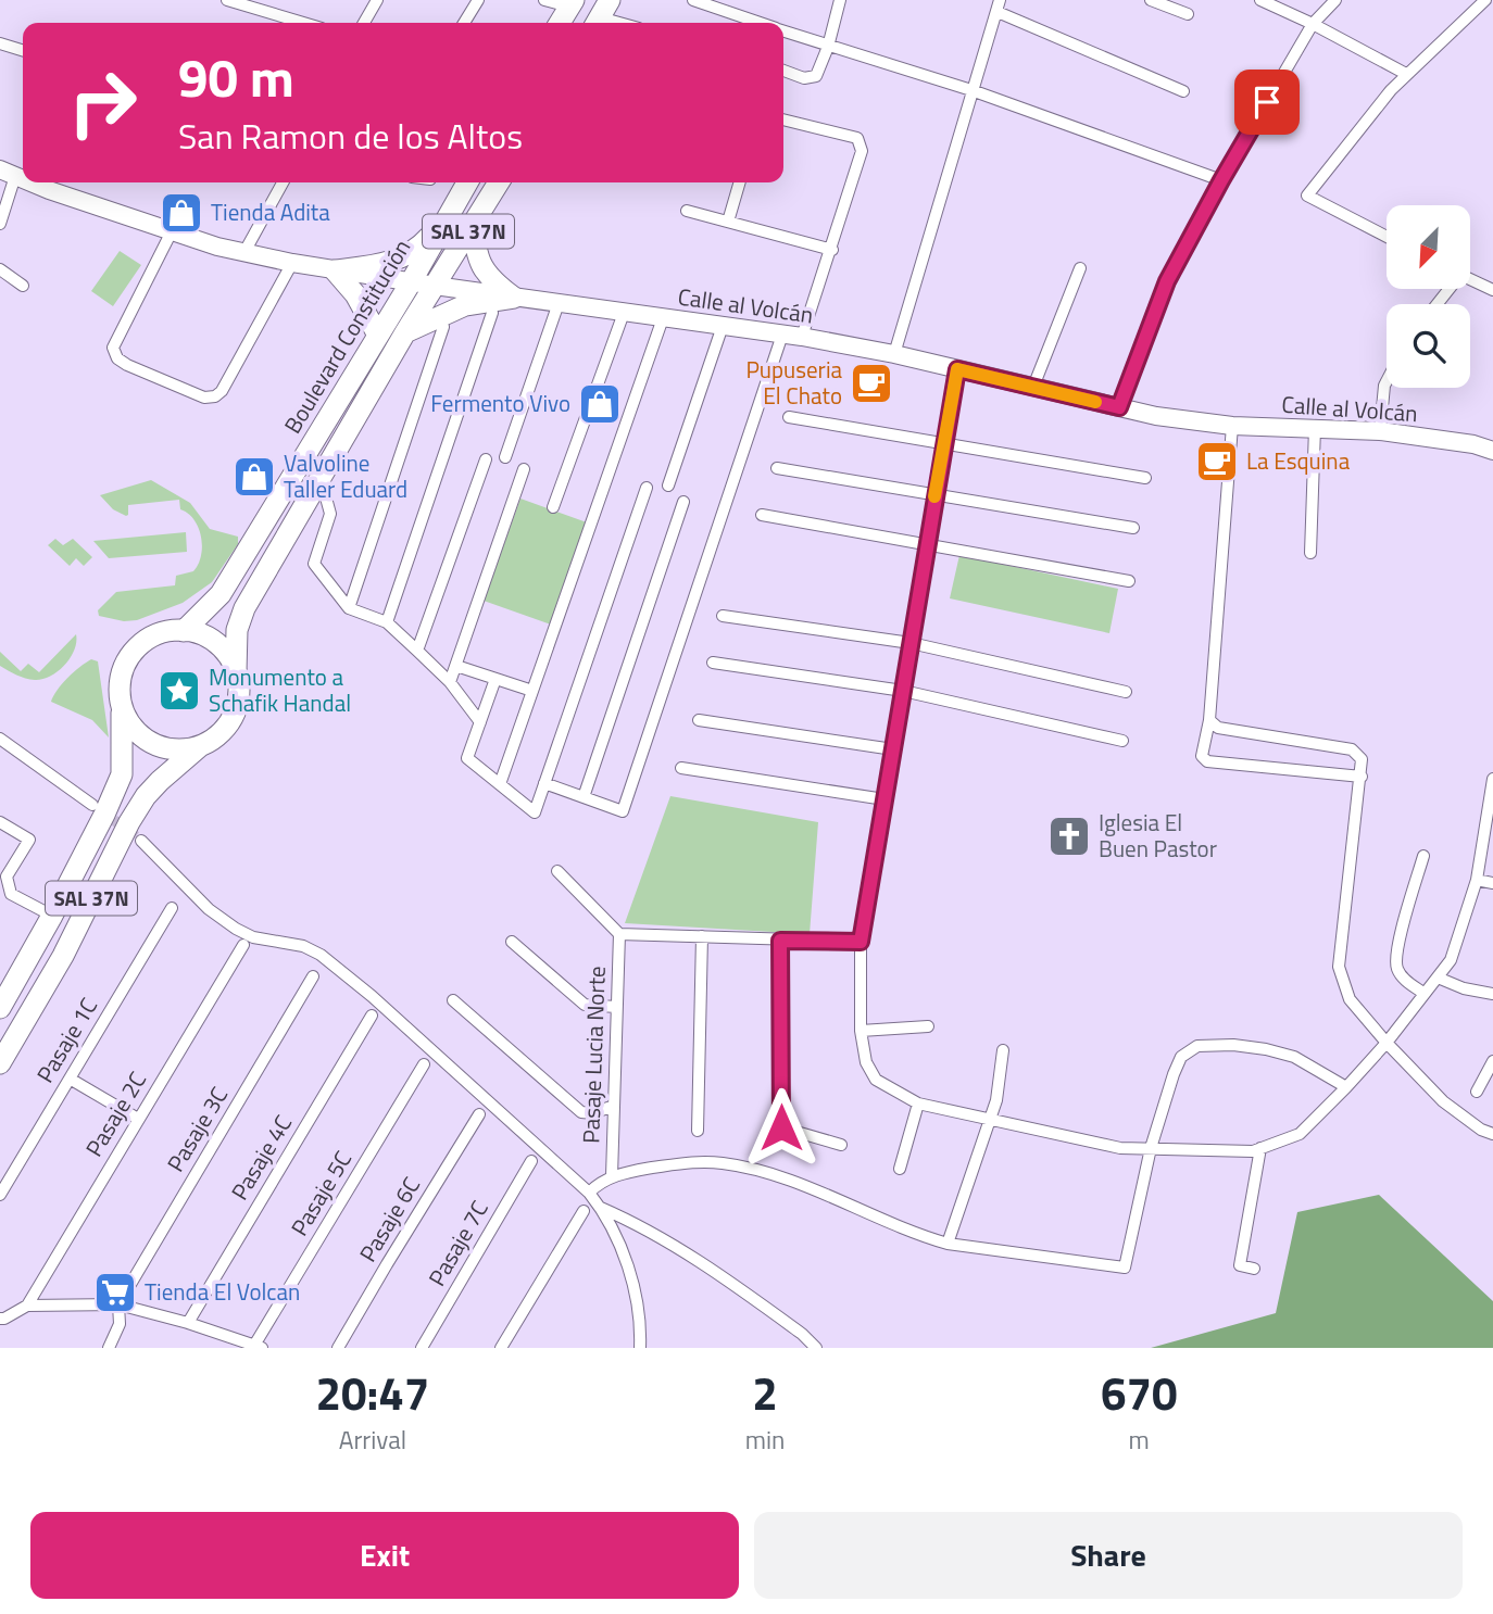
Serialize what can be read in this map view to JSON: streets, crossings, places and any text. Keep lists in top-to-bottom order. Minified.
{"streets":{"highway":["SAL 37N","Boulevard Constitución"],"main road":["Calle al Volcán"],"street":["Pasaje 1C","Pasaje Lucia Norte","Pasaje 2C","Pasaje 3C","Pasaje 4C","Pasaje 5C","Pasaje 6C","Pasaje 7C"]},"crossings":[["SAL 37N","Boulevard Constitución"],["Calle al Volcán","Boulevard Constitución"]],"places":{"shop":["Tienda Adita","Fermento Vivo","Valvoline Taller Eduard"],"cafe":["Pupuseria El Chato","La Esquina"],"place":["Monumento a Schafik Handal"],"church":["Iglesia El Buen Pastor"],"supermarket":["Tienda El Volcan"]},"north":"bottom left","page":{"turn":["90 m","San Ramon de los Altos"],"eta":["20:47","Arrival","2","min","670","m"],"buttons":["Exit","Share"]}}
